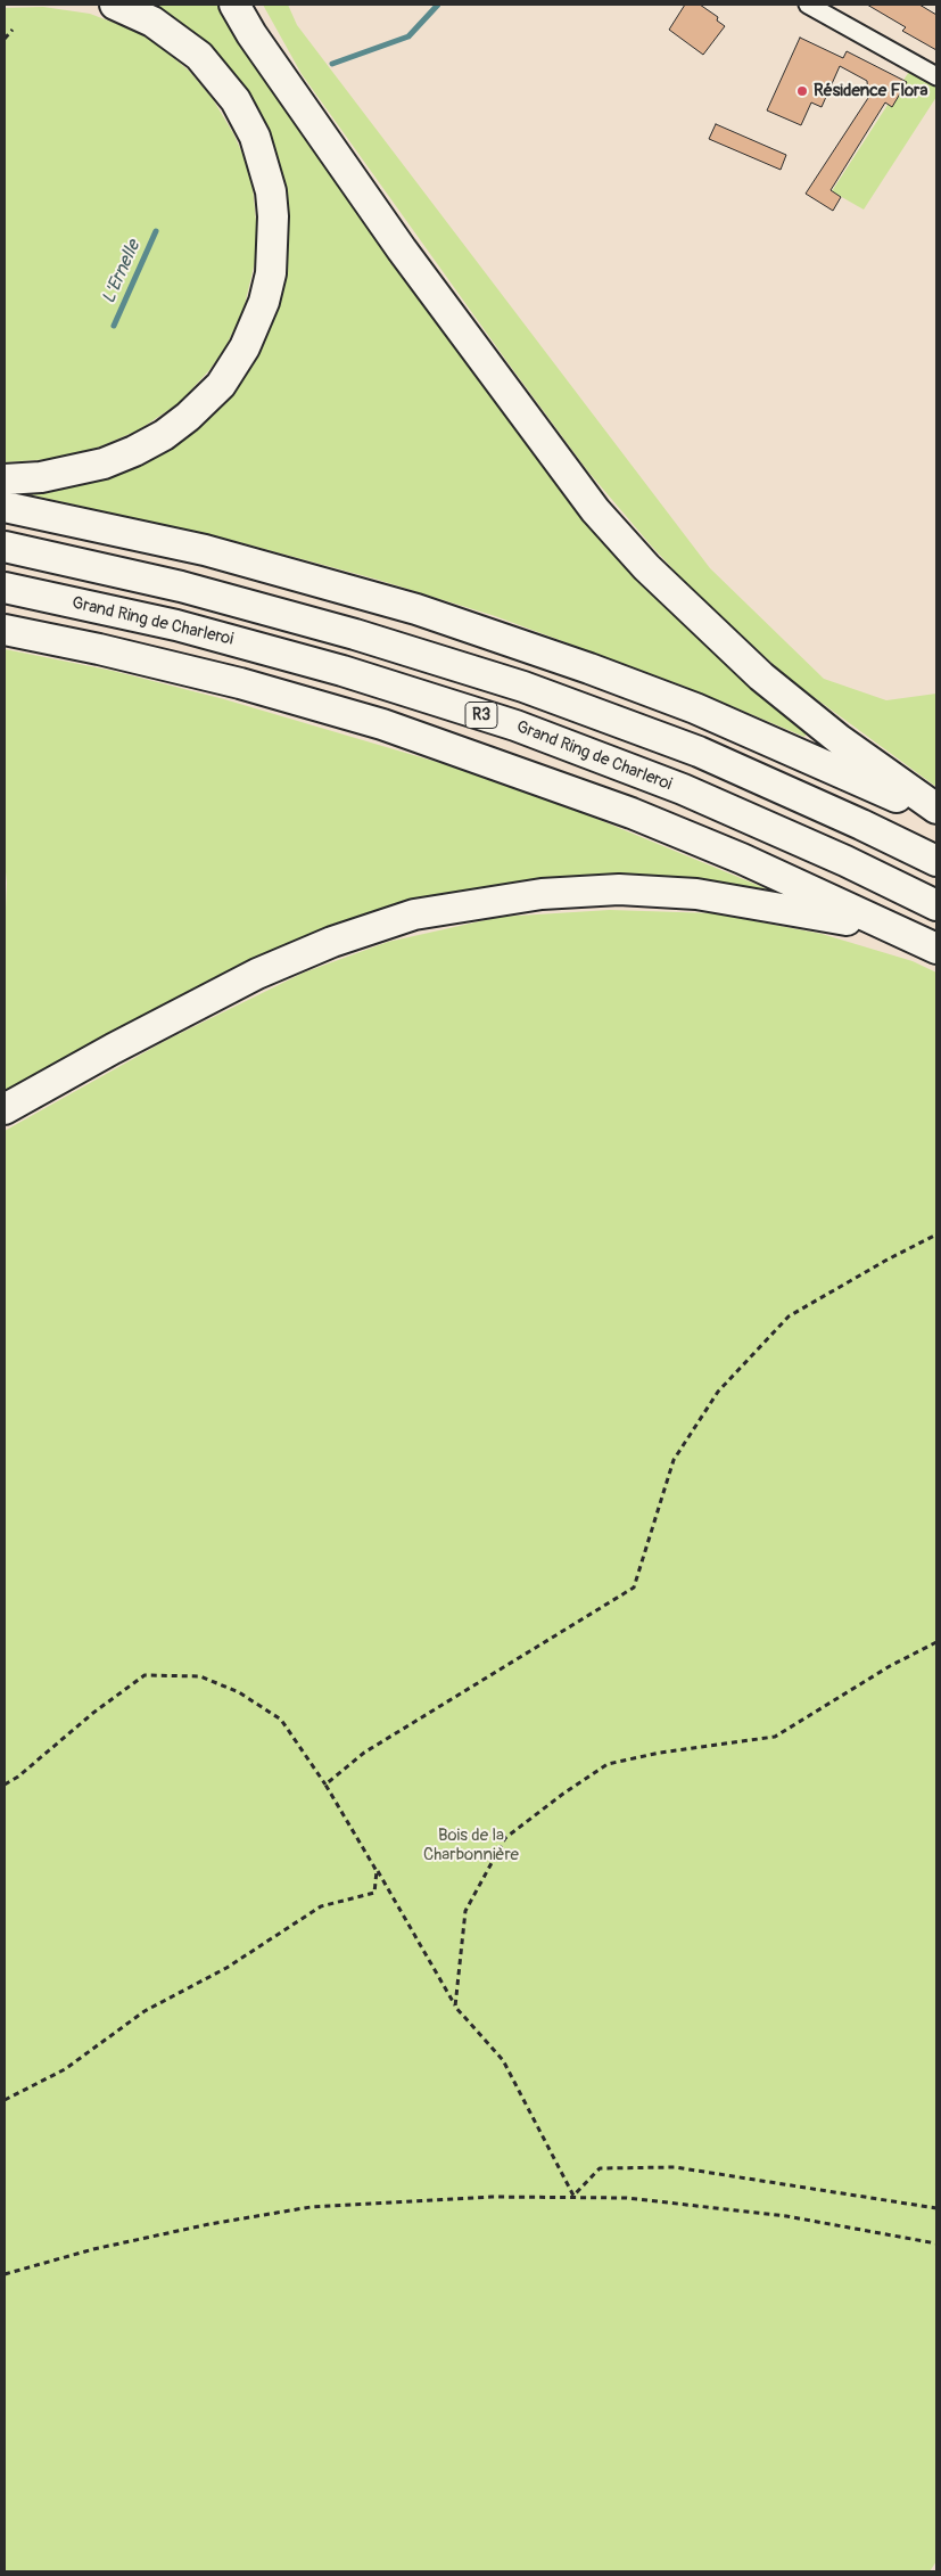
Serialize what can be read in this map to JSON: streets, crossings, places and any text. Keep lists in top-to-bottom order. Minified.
{"streets":{"highway":["Grand Ring de Charleroi","R3"]},"water":["L'Ernelle"],"parks":["Bois de la Charbonnière"],"places":["Résidence Flora"]}
